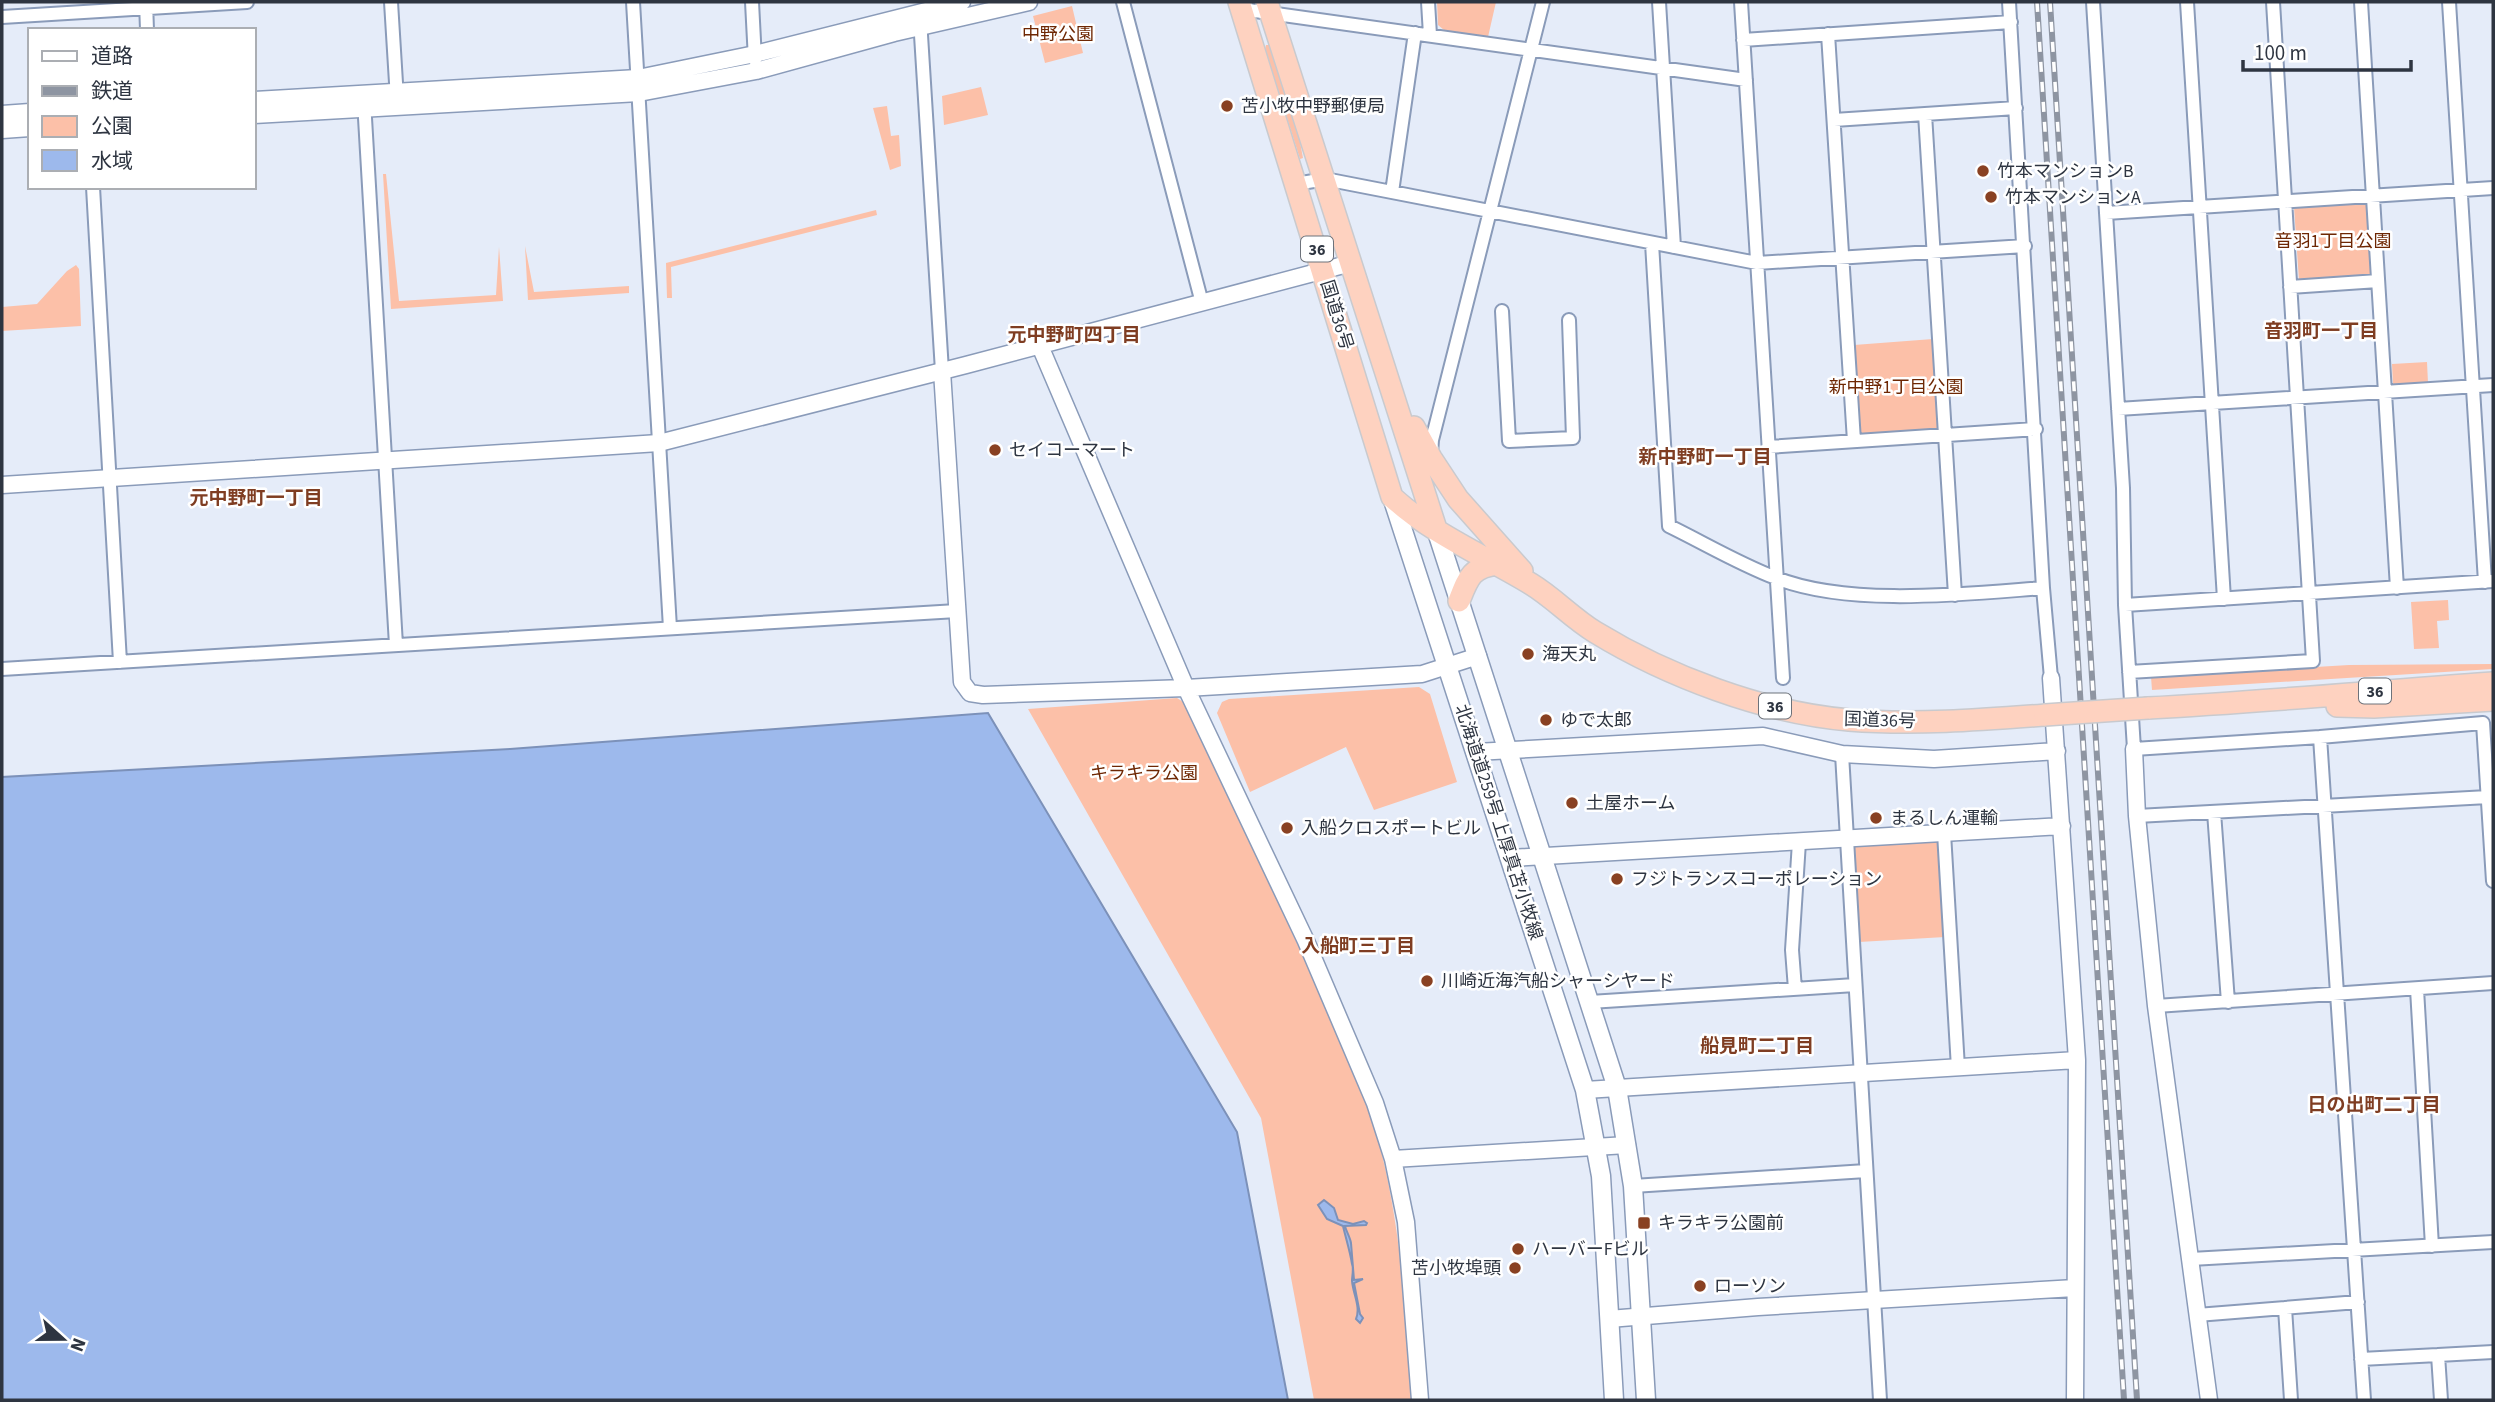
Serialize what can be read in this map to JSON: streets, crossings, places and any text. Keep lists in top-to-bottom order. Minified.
{"streets":{"highway":["36","国道36号"],"main road":["北海道道259号 上厚真苫小牧線"]},"crossings":[["36","国道36号"],["36","北海道道259号 上厚真苫小牧線"],["国道36号","北海道道259号 上厚真苫小牧線"]],"districts":["音羽町一丁目","元中野町四丁目","新中野町一丁目","元中野町一丁目","入船町三丁目","船見町二丁目","日の出町二丁目"],"parks":["中野公園","音羽1丁目公園","新中野1丁目公園","キラキラ公園"],"places":{"other":["苫小牧中野郵便局","竹本マンションB","竹本マンションA","セイコーマート","海天丸","ゆで太郎","土屋ホーム","まるしん運輸","入船クロスポートビル","フジトランスコーポレーション","川崎近海汽船シャーシヤード","ハーバーFビル","苫小牧埠頭","ローソン"],"transit":["キラキラ公園前"]},"legend":["道路","鉄道","公園","水域"],"scale_bar":"100 m","north":"right"}
